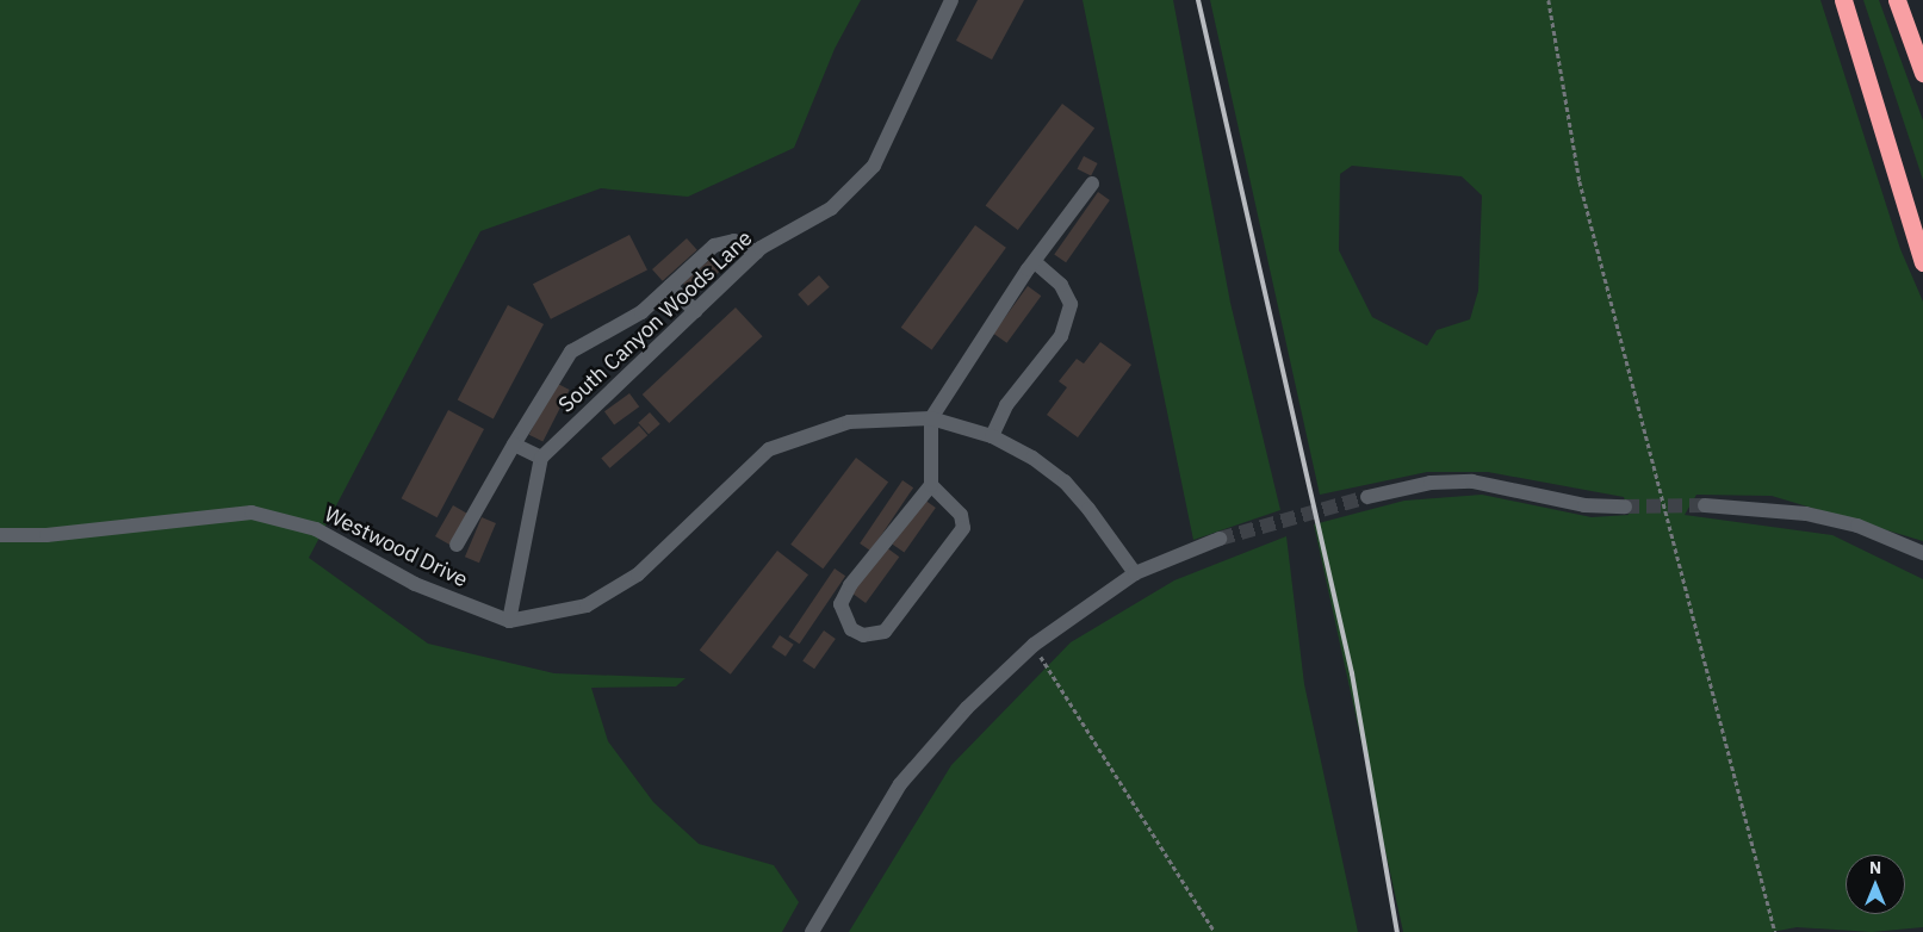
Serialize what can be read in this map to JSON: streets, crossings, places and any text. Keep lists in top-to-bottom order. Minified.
{"streets":{"street":["South Canyon Woods Lane","Westwood Drive"]},"north":"top"}
